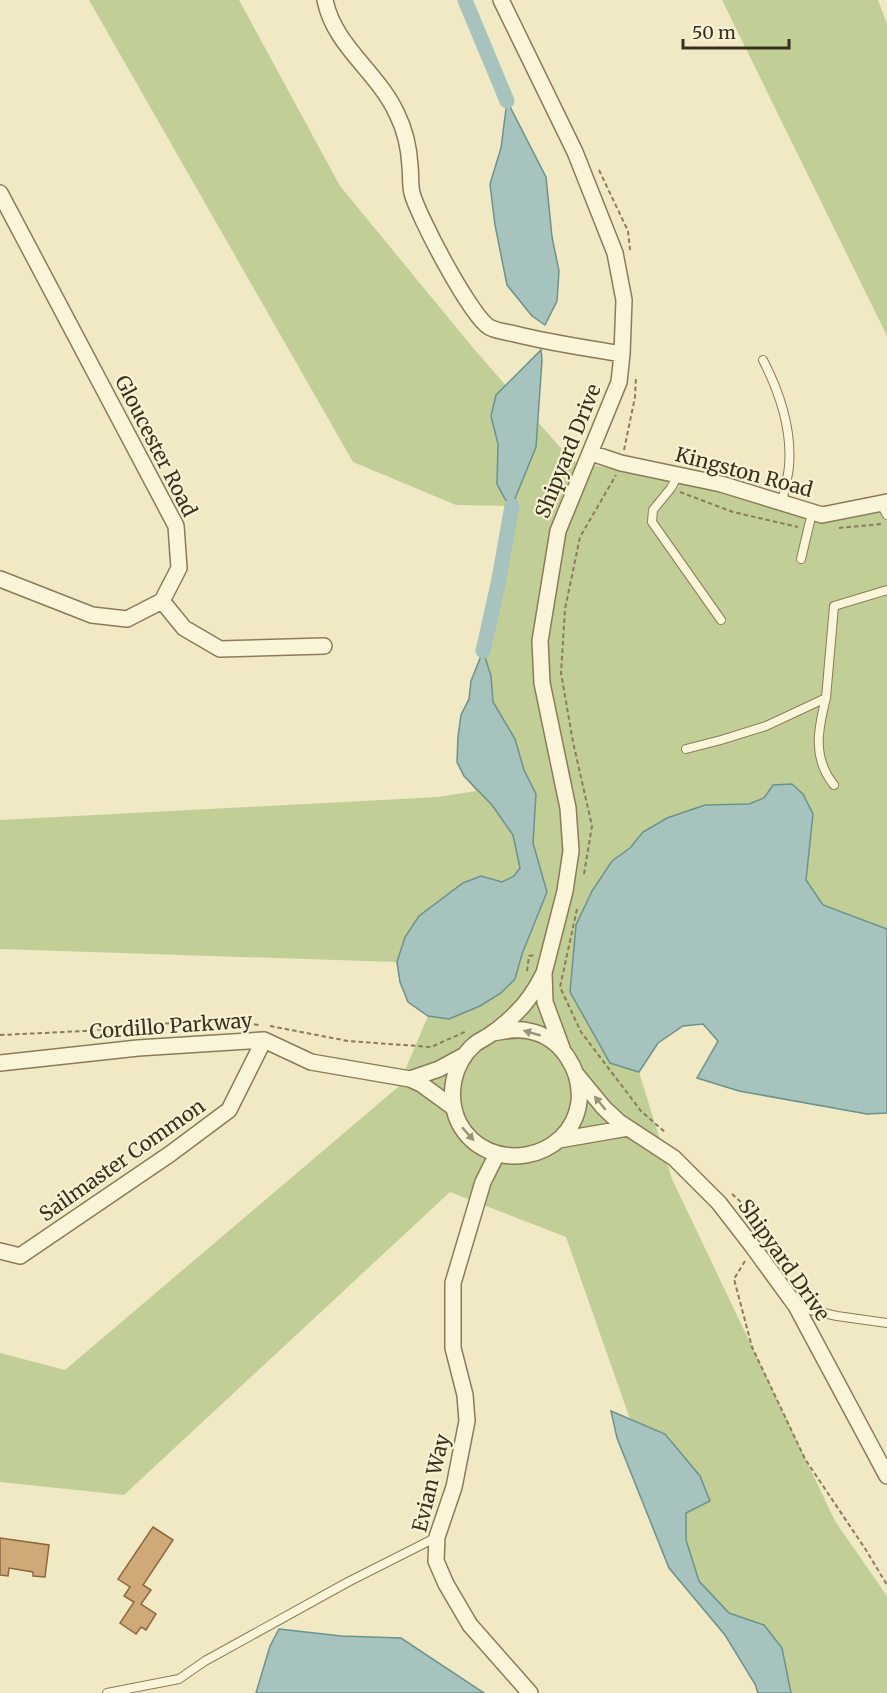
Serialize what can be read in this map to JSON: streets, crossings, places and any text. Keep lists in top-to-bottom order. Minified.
{"streets":{"street":["Gloucester Road","Shipyard Drive","Kingston Road","Cordillo Parkway","Sailmaster Common","Evian Way"]},"crossings":[["Shipyard Drive","Kingston Road"],["Shipyard Drive","Cordillo Parkway"],["Shipyard Drive","Evian Way"],["Cordillo Parkway","Sailmaster Common"],["Cordillo Parkway","Evian Way"]],"scale_bar":"50 m"}
